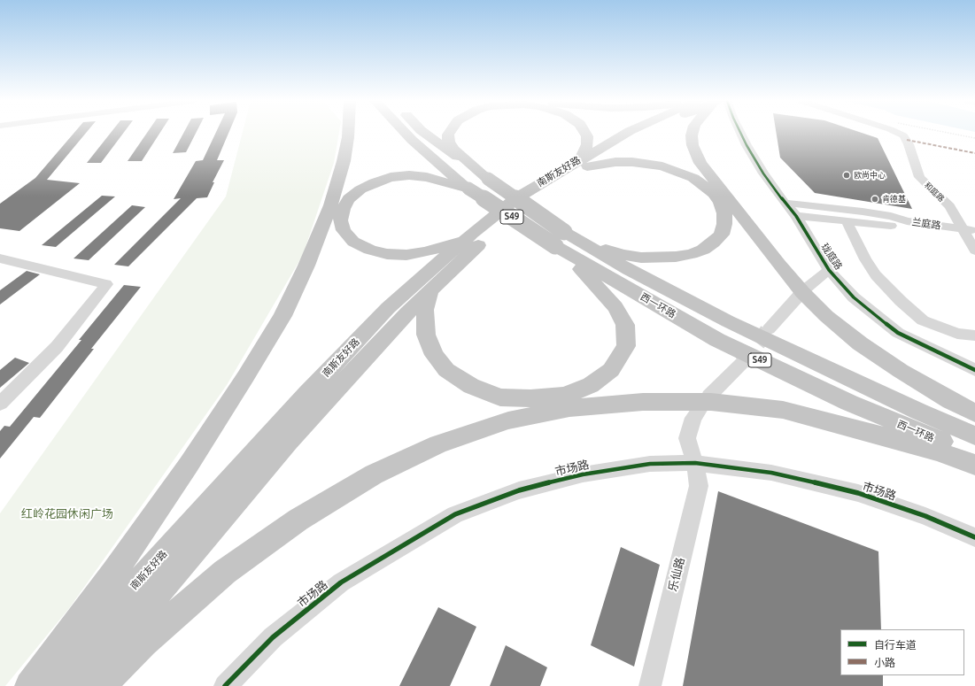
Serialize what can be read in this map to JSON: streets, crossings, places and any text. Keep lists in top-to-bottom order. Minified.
{"streets":{"highway":["南斯友好路","S49","西一环路"],"street":["和庭路","兰庭路","珑庭路","市场路","乐仙路"]},"crossings":[["和庭路","兰庭路"],["兰庭路","珑庭路"],["市场路","乐仙路"]],"parks":["红岭花园休闲广场"],"places":["欧尚中心","肯德基"],"legend":["自行车道","小路"]}
